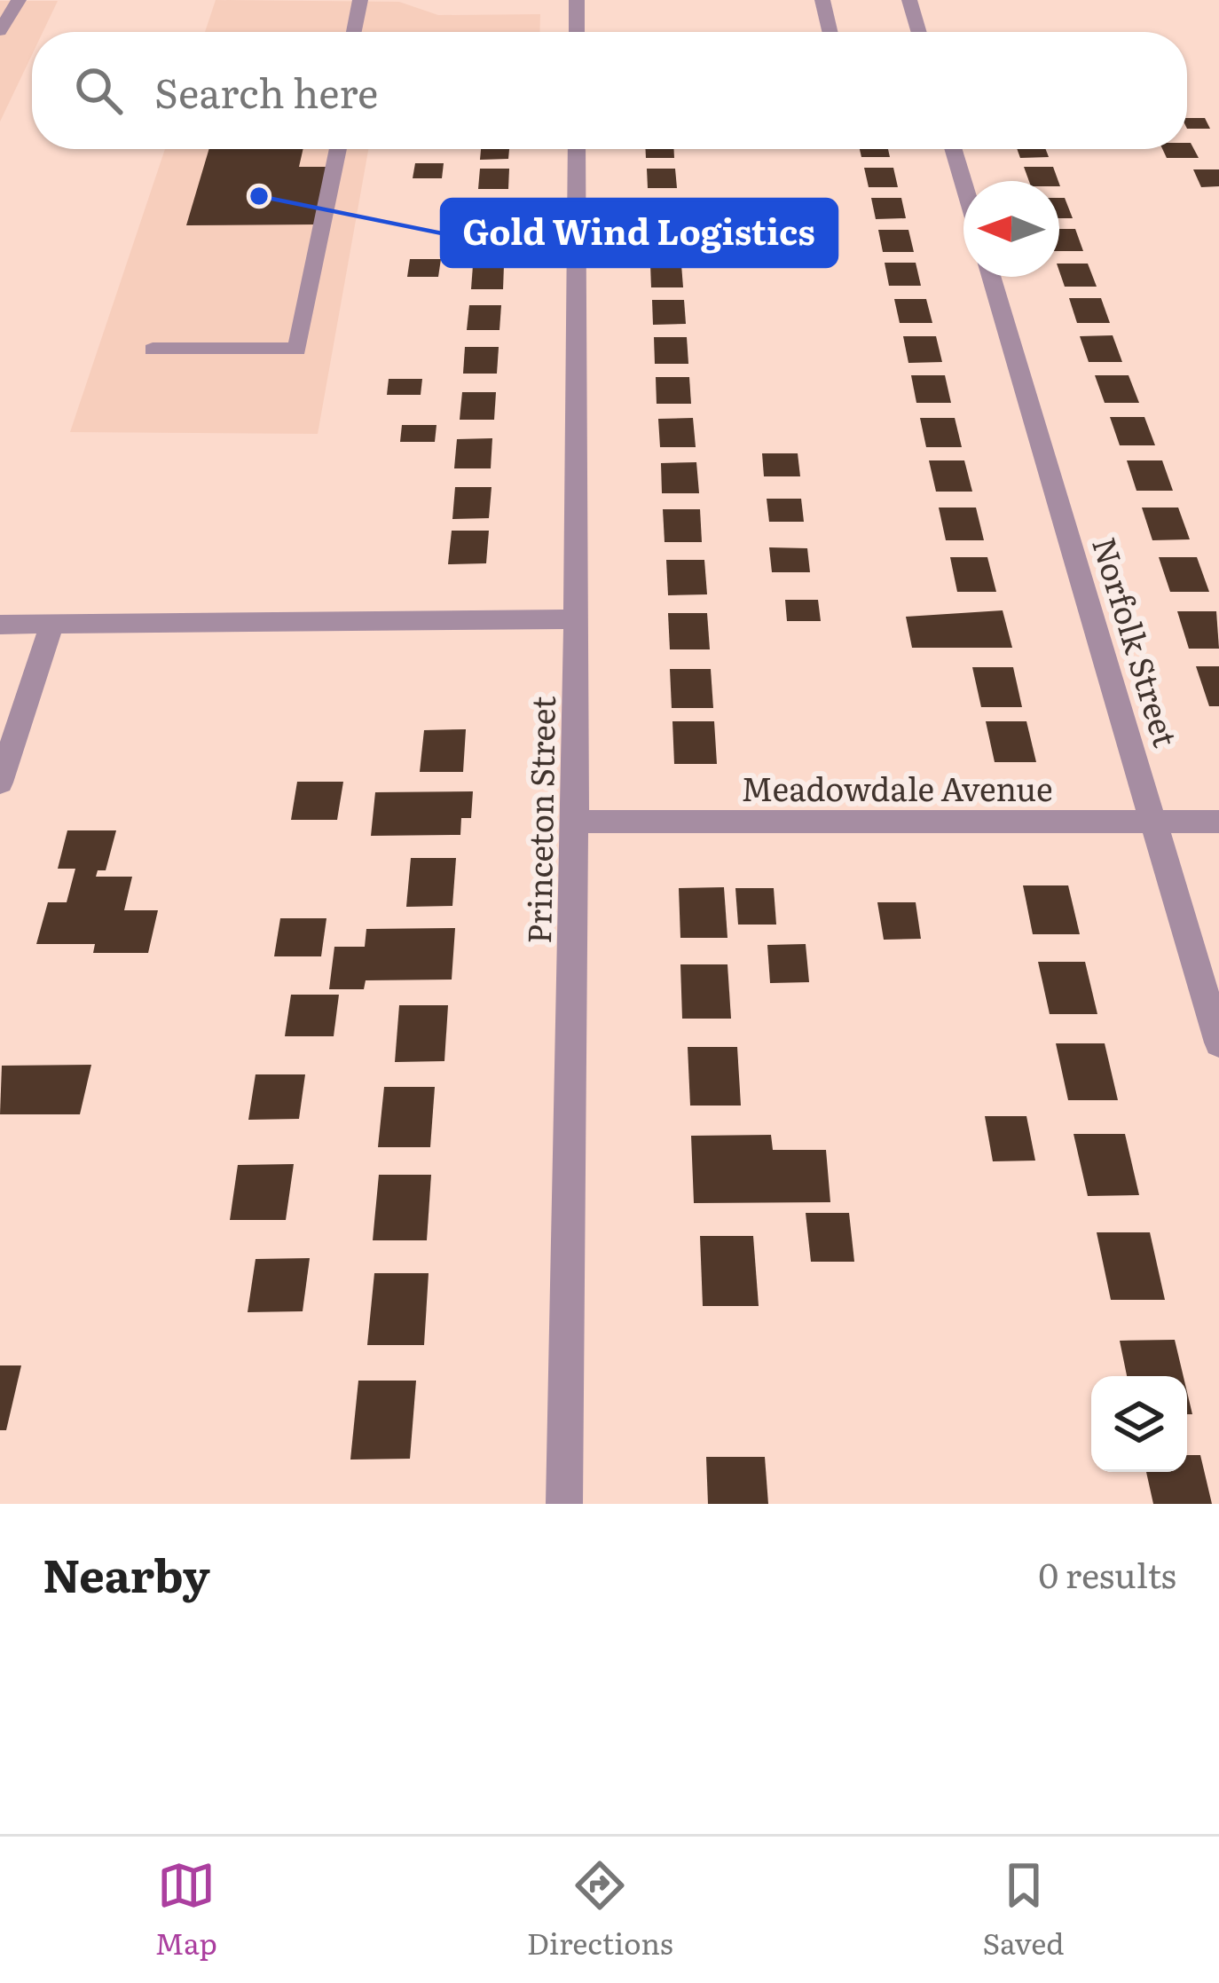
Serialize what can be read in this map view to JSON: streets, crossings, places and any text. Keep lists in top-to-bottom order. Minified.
{"streets":{"street":["Norfolk Street","Meadowdale Avenue","Princeton Street"]},"crossings":[["Norfolk Street","Meadowdale Avenue"],["Meadowdale Avenue","Princeton Street"]],"places":["Gold Wind Logistics"],"north":"left","page":{"search":"Search here","heading":["Nearby","0 results"],"nav":["Map","Directions","Saved"]}}
